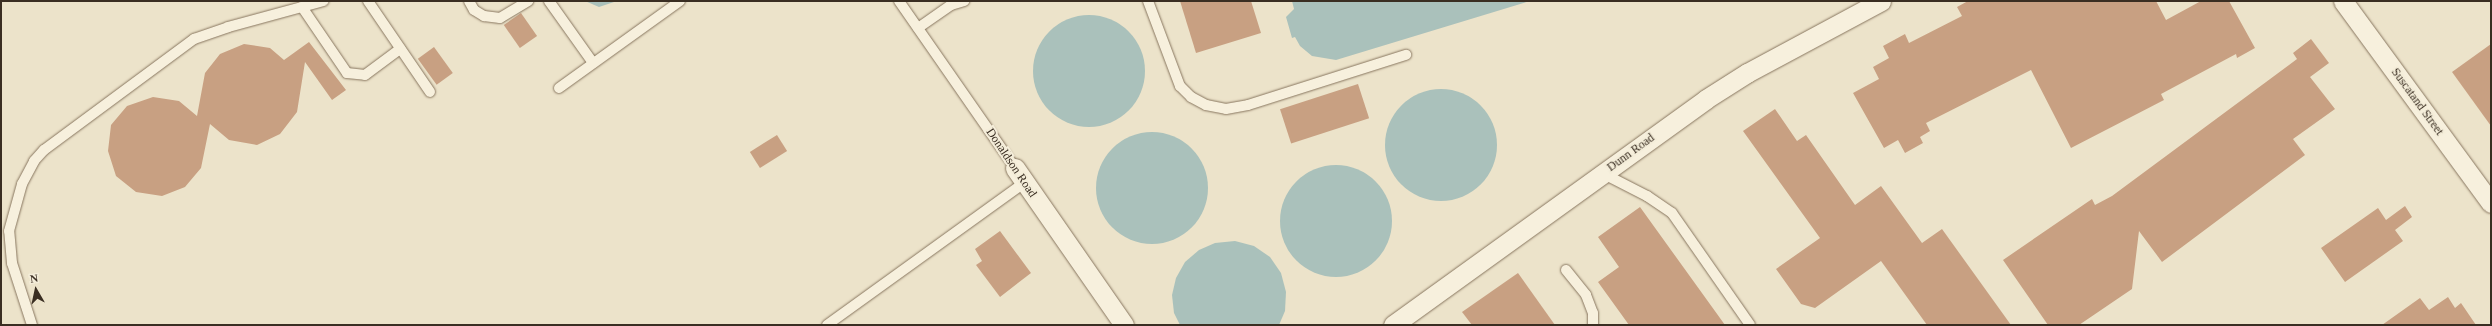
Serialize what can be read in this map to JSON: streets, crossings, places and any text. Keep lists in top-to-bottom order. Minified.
{"streets":{"street":["Suscatand Street","Dunn Road","Donaldson Road"]},"north":"top"}
